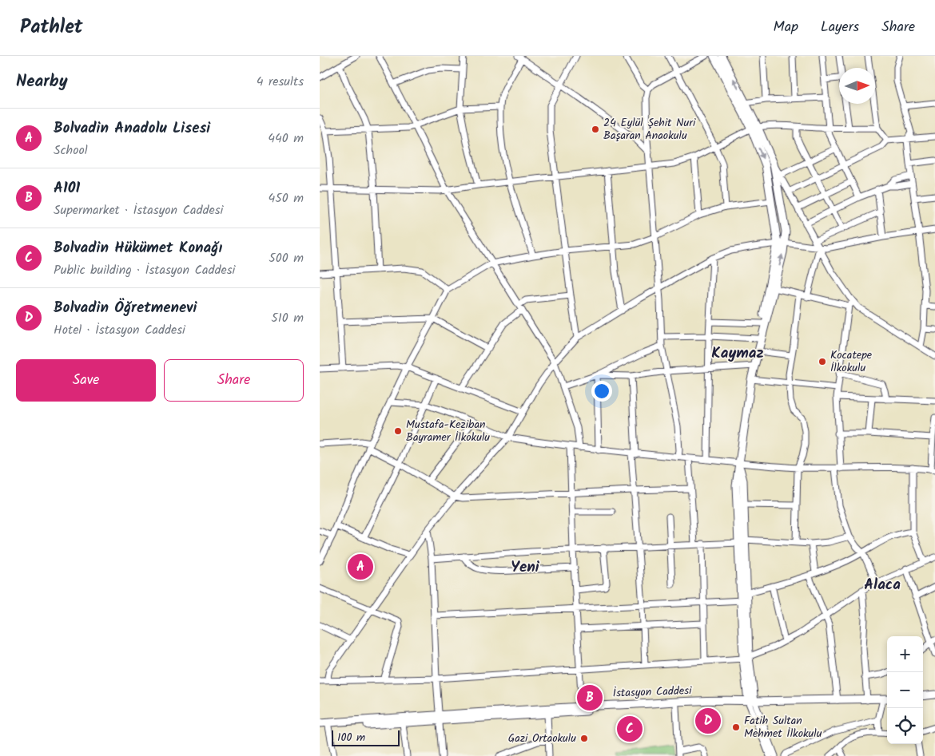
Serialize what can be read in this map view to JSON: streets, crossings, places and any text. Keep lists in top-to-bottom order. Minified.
{"streets":{"main road":["İstasyon Caddesi"]},"districts":["Kaymaz","Yeni","Alaca"],"places":["24 Eylül Şehit Nuri Başaran Anaokulu","Kocatepe İlkokulu","Mustafa-Keziban Bayramer İlkokulu","Fatih Sultan Mehmet İlkokulu","Gazi Ortaokulu"],"scale_bar":"100 m","north":"right","page":{"header":"Pathlet","nav":["Map","Layers","Share"],"heading":["Nearby","4 results"],"list":[{"mark":"A","name":"Bolvadin Anadolu Lisesi","note":"School","value":"440 m"},{"mark":"B","name":"A101","note":"Supermarket · İstasyon Caddesi","value":"450 m"},{"mark":"C","name":"Bolvadin Hükümet Konağı","note":"Public building · İstasyon Caddesi","value":"500 m"},{"mark":"D","name":"Bolvadin Öğretmenevi","note":"Hotel · İstasyon Caddesi","value":"510 m"}],"buttons":["Save","Share"],"pins":["A","B","D","C"],"map_buttons":["+","−"],"scale":"100 m"}}
